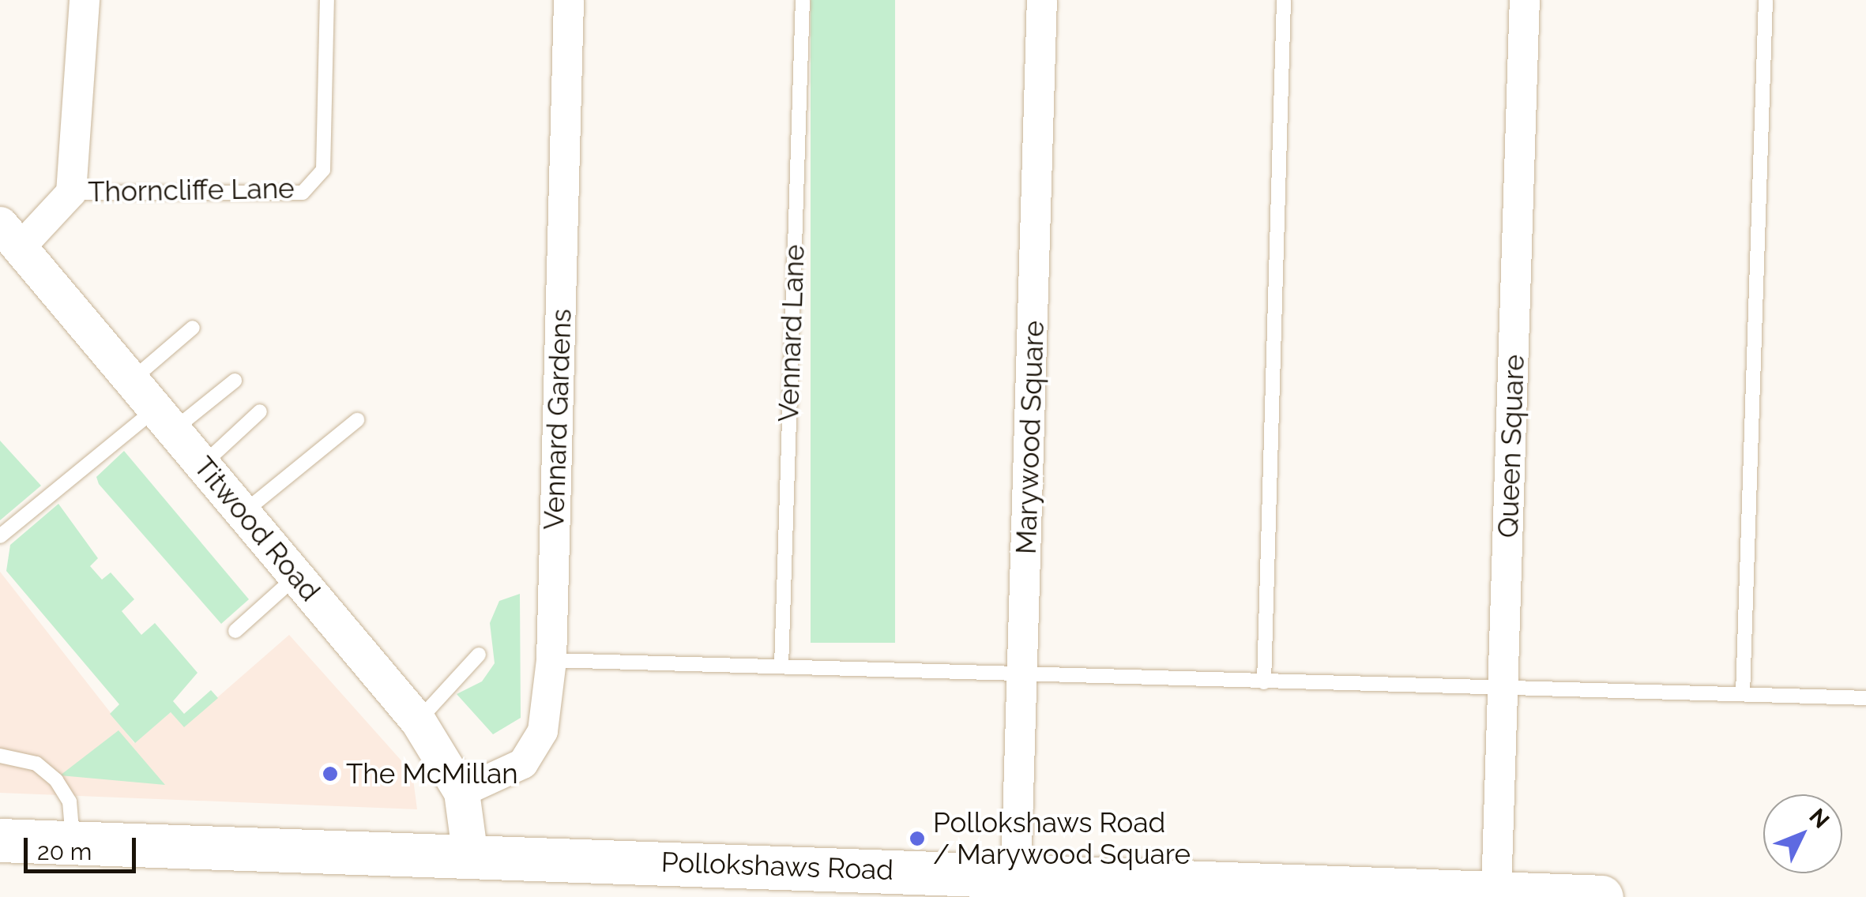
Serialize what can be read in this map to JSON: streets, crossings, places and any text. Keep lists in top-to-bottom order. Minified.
{"streets":{"main road":["Pollokshaws Road"],"street":["Vennard Gardens","Marywood Square","Queen Square","Titwood Road"],"lane":["Thorncliffe Lane","Vennard Lane"]},"crossings":[["Vennard Gardens","Titwood Road"],["Marywood Square","Pollokshaws Road"],["Queen Square","Pollokshaws Road"],["Titwood Road","Pollokshaws Road"]],"places":["The McMillan","Pollokshaws Road / Marywood Square"],"scale_bar":"20 m","north":"top right"}
